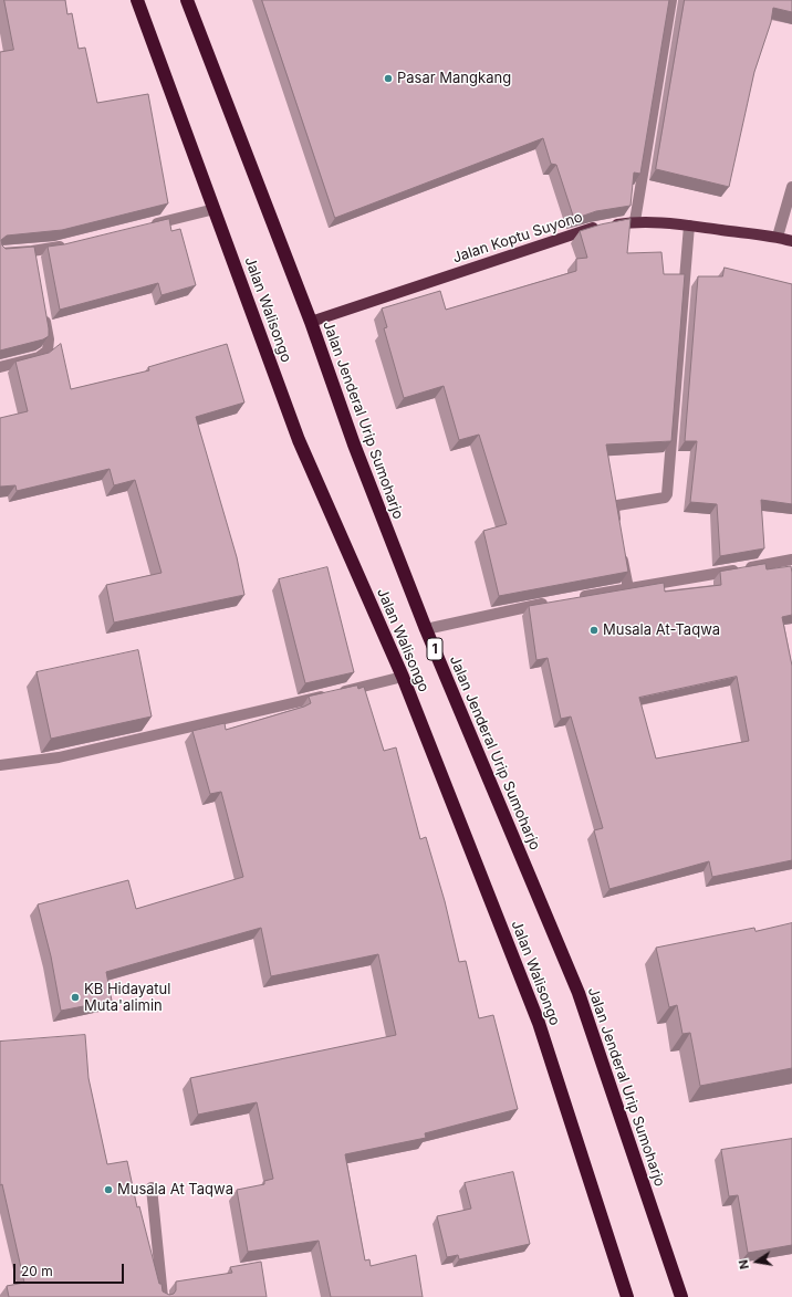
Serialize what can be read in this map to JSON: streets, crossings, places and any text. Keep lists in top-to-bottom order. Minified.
{"streets":{"highway":["Jalan Walisongo","Jalan Jenderal Urip Sumoharjo","1"],"main road":["Jalan Koptu Suyono"]},"crossings":[["Jalan Koptu Suyono","Jalan Jenderal Urip Sumoharjo"]],"places":["Pasar Mangkang","Musala At-Taqwa","KB Hidayatul Muta'alimin","Musala At Taqwa"],"scale_bar":"20 m","north":"left"}
